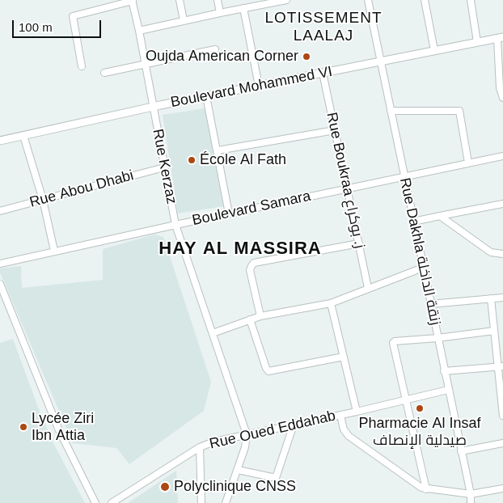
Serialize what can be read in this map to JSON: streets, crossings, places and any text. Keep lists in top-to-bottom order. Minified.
{"streets":{"street":["Boulevard Mohammed VI","Rue Kerzaz","Rue Boukraa ز. بوكراع","Rue Abou Dhabi","Boulevard Samara","Rue Dakhla زنقة الداخلة","Rue Oued Eddahab"]},"crossings":[["Boulevard Mohammed VI","Rue Kerzaz"],["Boulevard Mohammed VI","Rue Boukraa ز. بوكراع"],["Boulevard Mohammed VI","Rue Dakhla زنقة الداخلة"],["Rue Kerzaz","Rue Abou Dhabi"],["Rue Kerzaz","Boulevard Samara"],["Rue Kerzaz","Rue Oued Eddahab"],["Rue Boukraa ز. بوكراع","Boulevard Samara"],["Boulevard Samara","Rue Dakhla زنقة الداخلة"],["Rue Dakhla زنقة الداخلة","Rue Oued Eddahab"]],"districts":["LOTISSEMENT LAALAJ","HAY AL MASSIRA"],"places":["Oujda American Corner","École Al Fath","Pharmacie Al Insaf صيدلية الإنصاف","Lycée Ziri Ibn Attia","Polyclinique CNSS"],"scale_bar":"100 m"}
